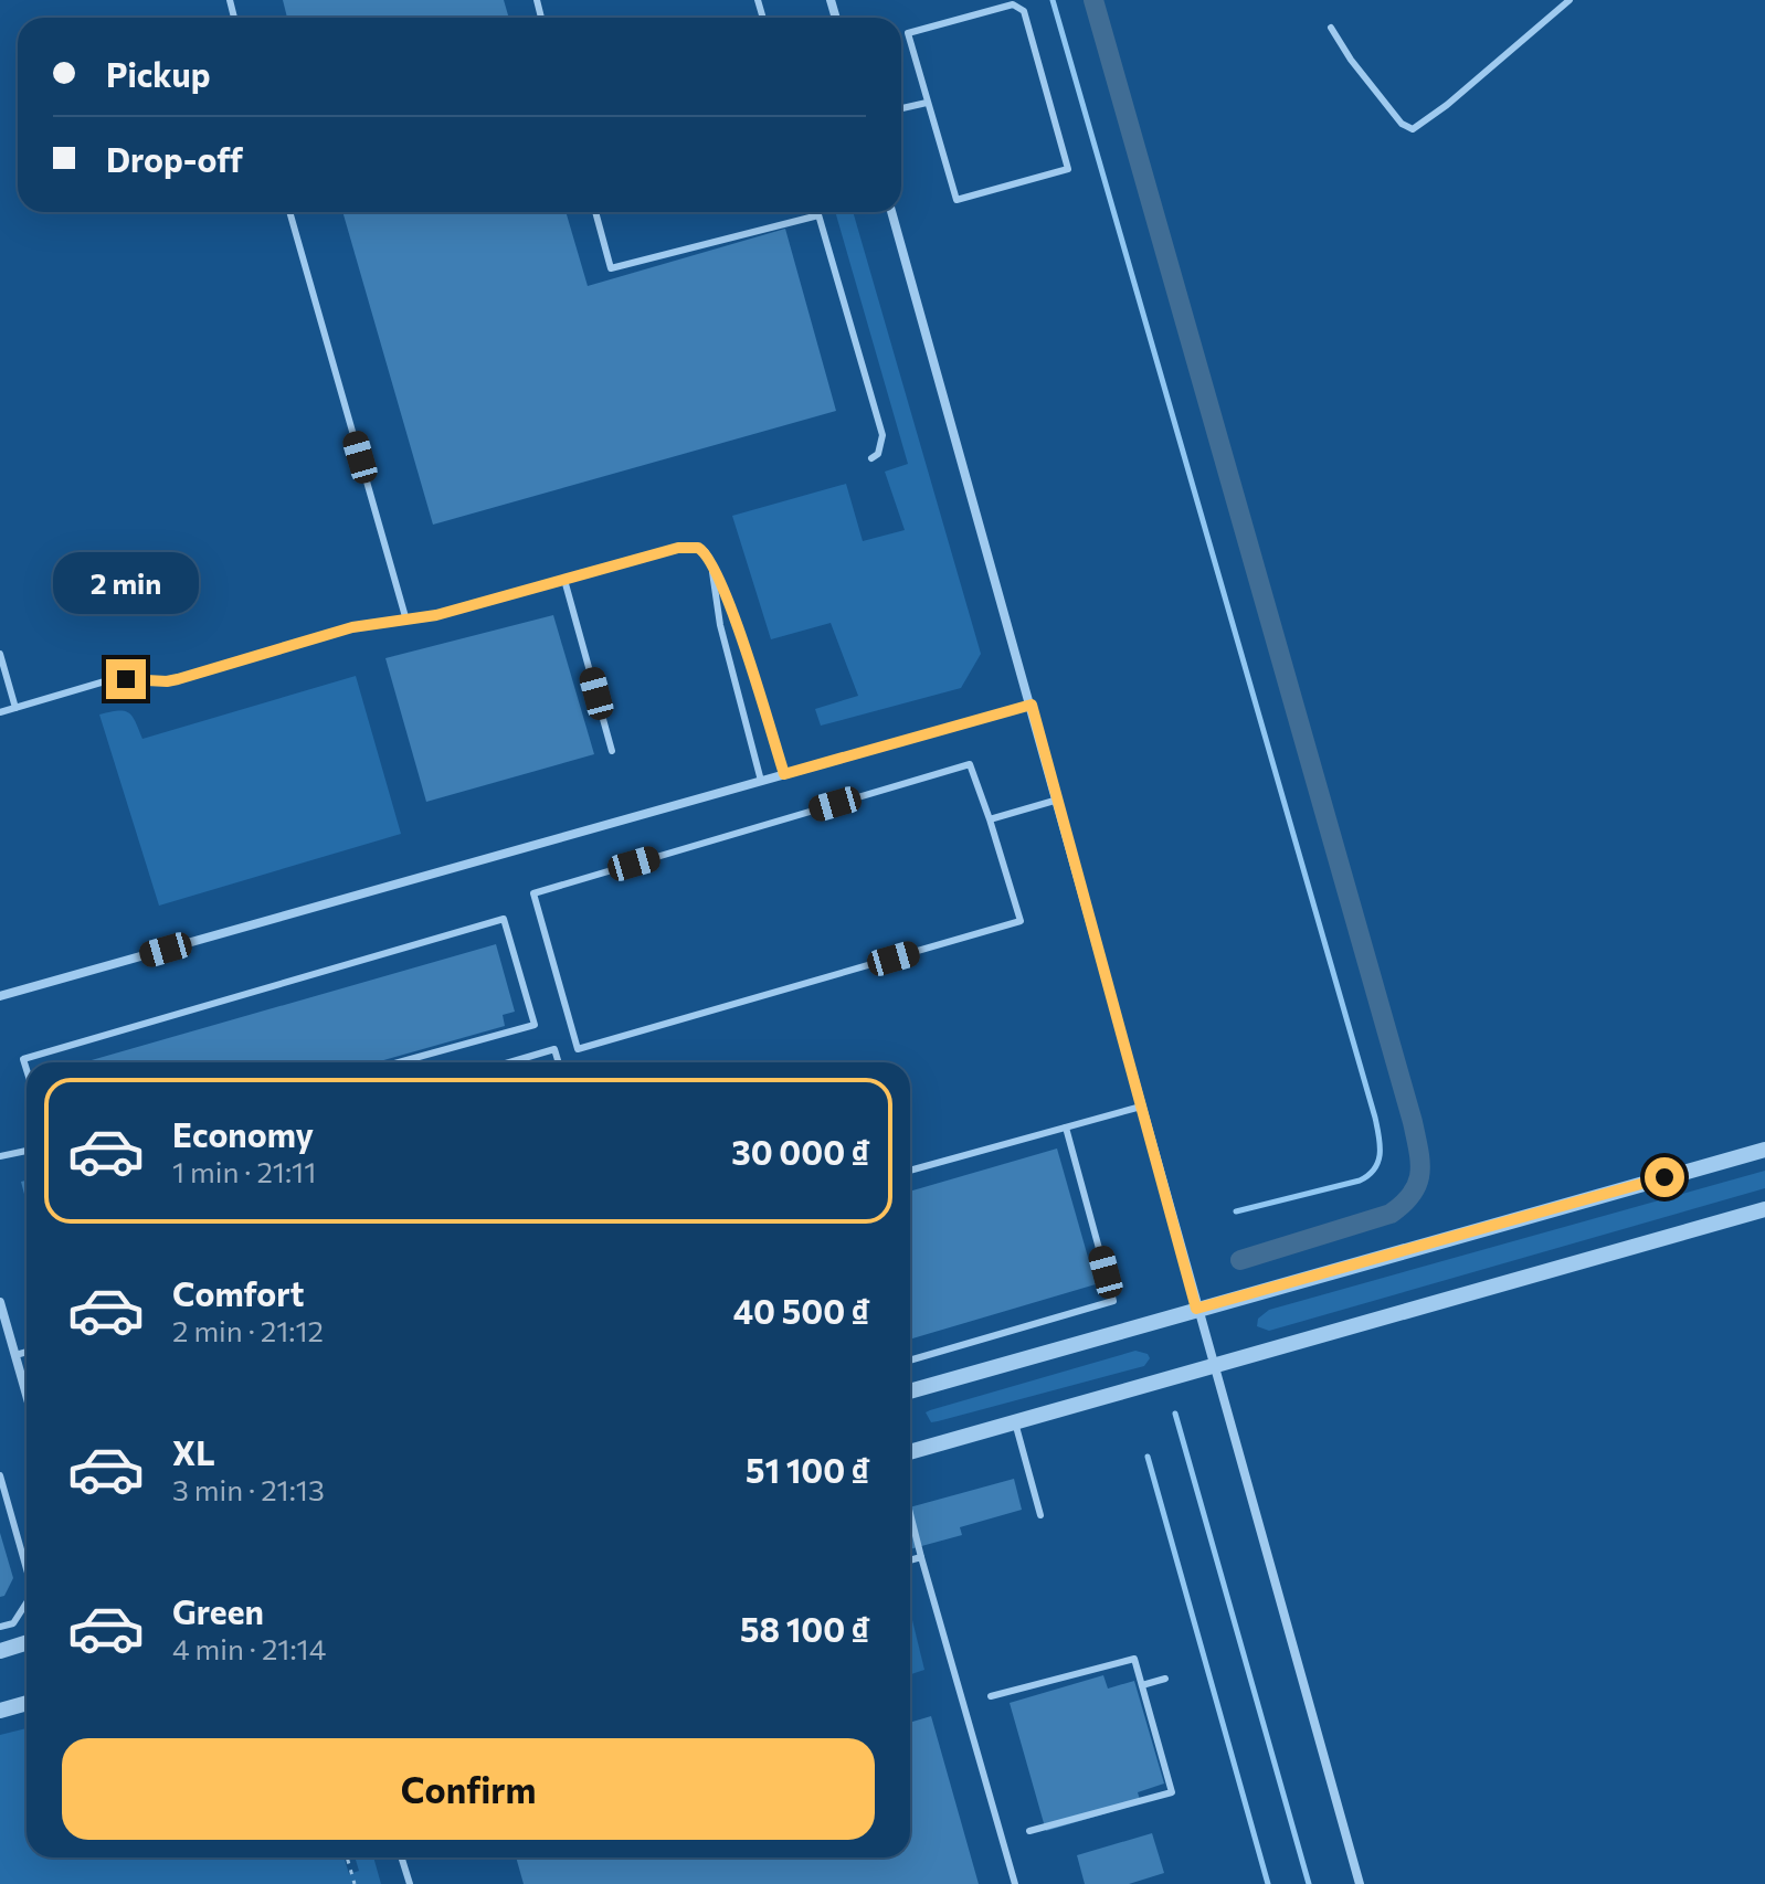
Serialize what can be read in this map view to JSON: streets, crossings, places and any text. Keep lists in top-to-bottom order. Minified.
{"page":{"banner":["Pickup","Drop-off"],"bubble":"2 min","list":[{"name":"Economy","note":"1 min · 21:11","value":"30 000 ₫"},{"name":"Comfort","note":"2 min · 21:12","value":"40 500 ₫"},{"name":"XL","note":"3 min · 21:13","value":"51 100 ₫"},{"name":"Green","note":"4 min · 21:14","value":"58 100 ₫"}],"buttons":"Confirm"}}
